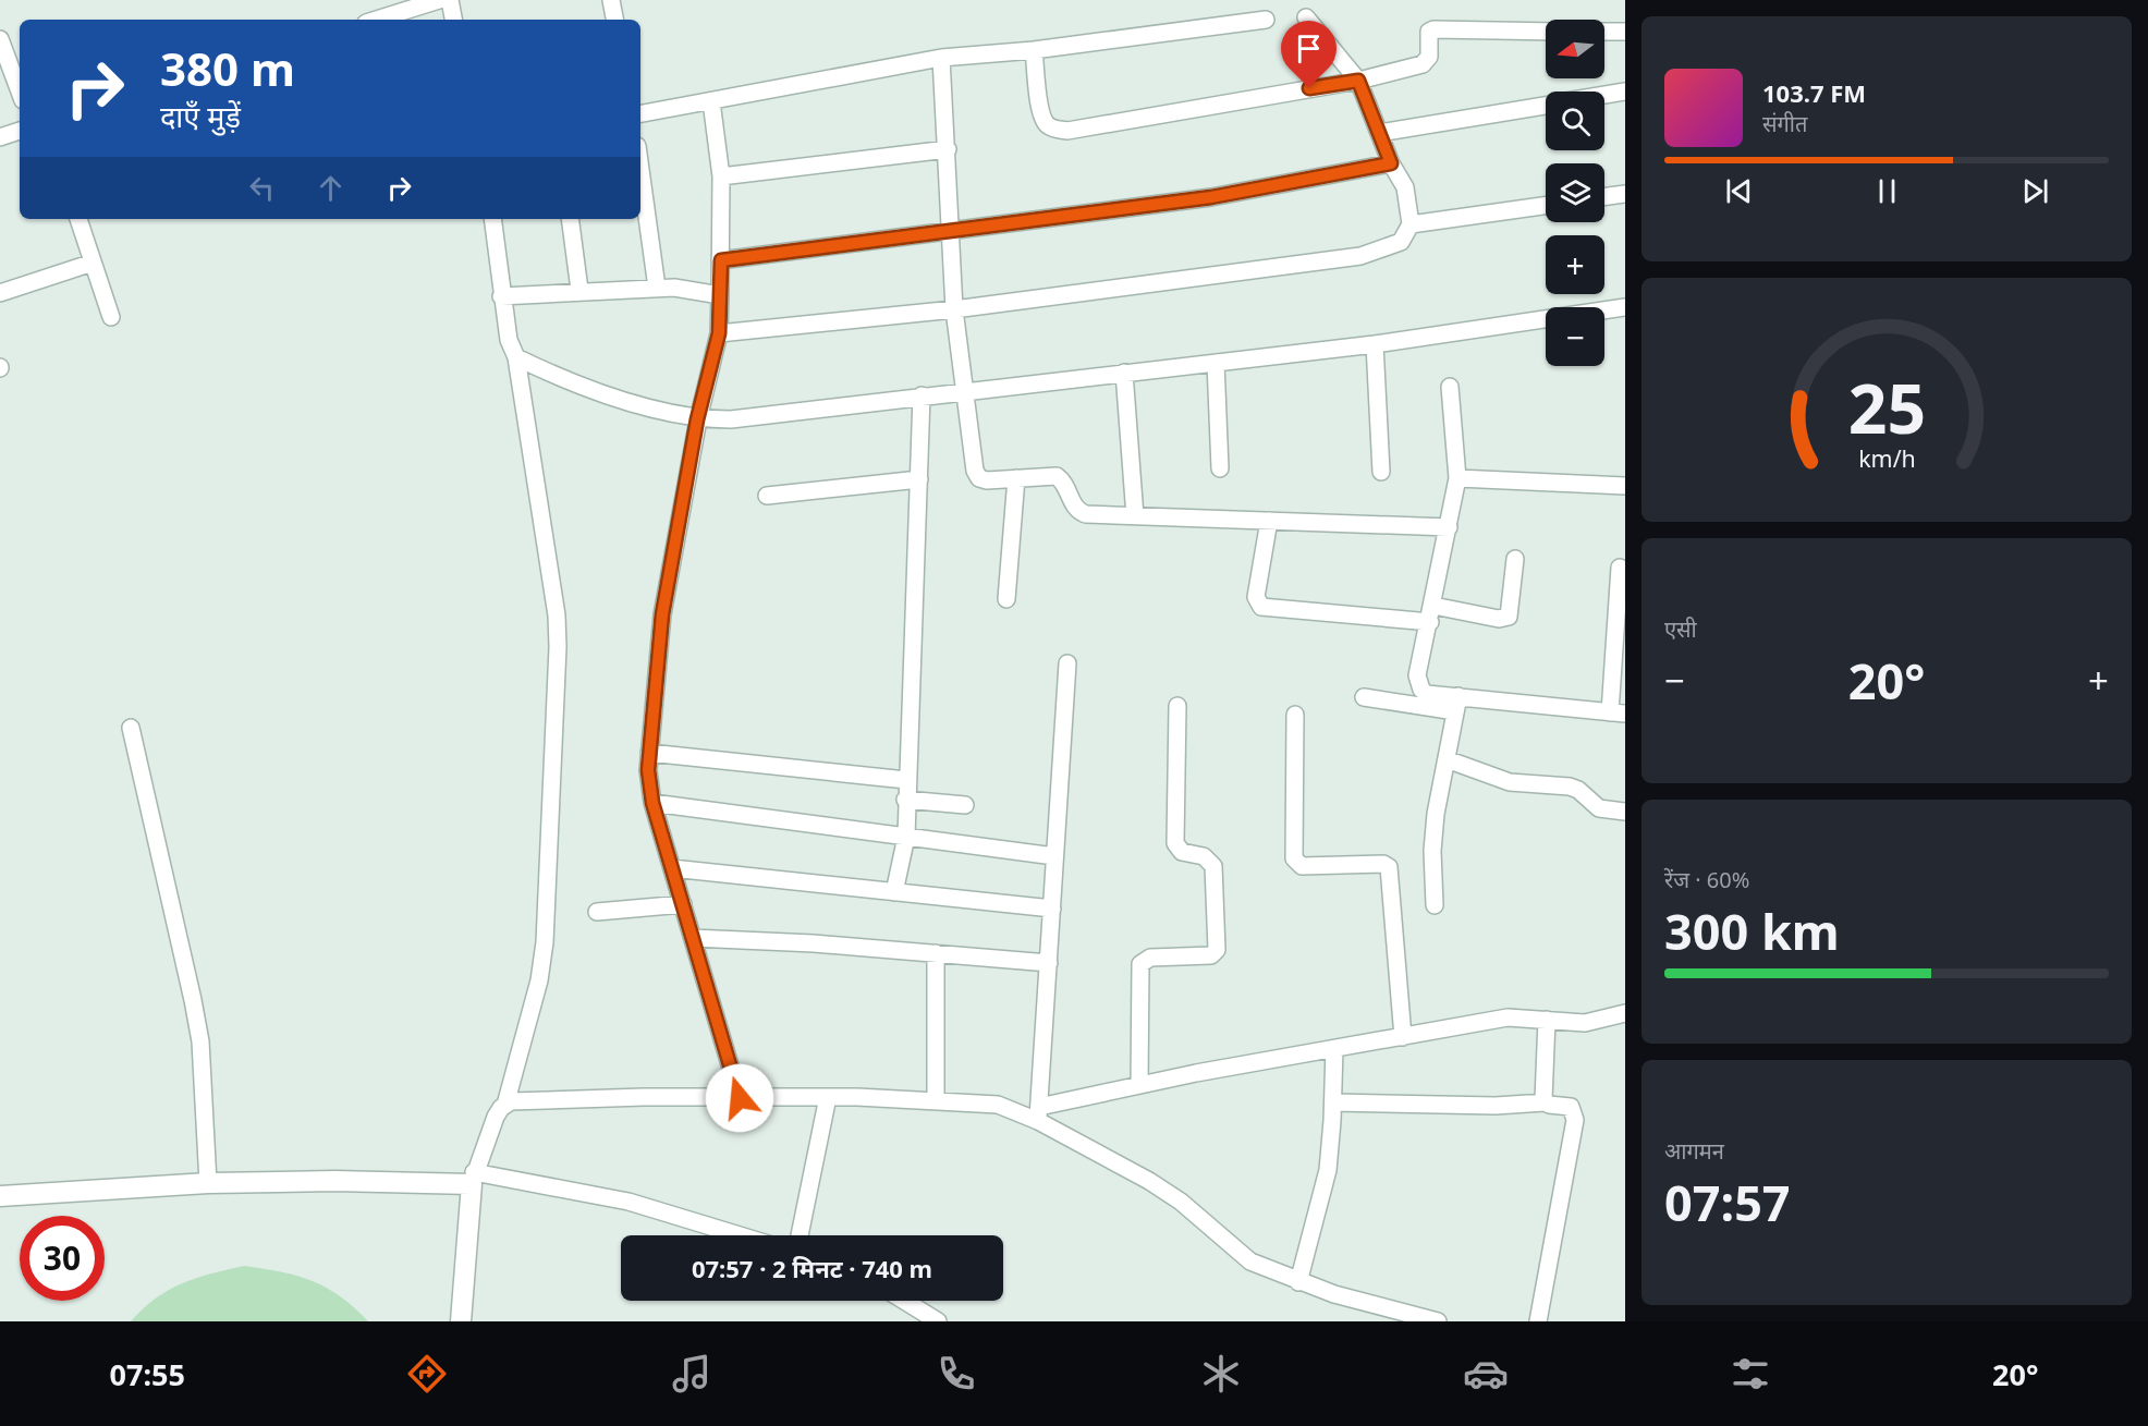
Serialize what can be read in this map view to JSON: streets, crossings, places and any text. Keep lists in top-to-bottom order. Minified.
{"north":"left","page":{"map_buttons":["+","−"],"turn":["380 m","दाएँ मुड़ें"],"song":["103.7 FM","संगीत"],"tile":["एसी",["रेंज · 60%","300 km"],["आगमन","07:57"]],"heat":["−","20°","+"],"limit":"30","trip":"07:57 · 2 मिनट · 740 m","tabs":["07:55","20°"],"gauge":["25","km/h"]}}
